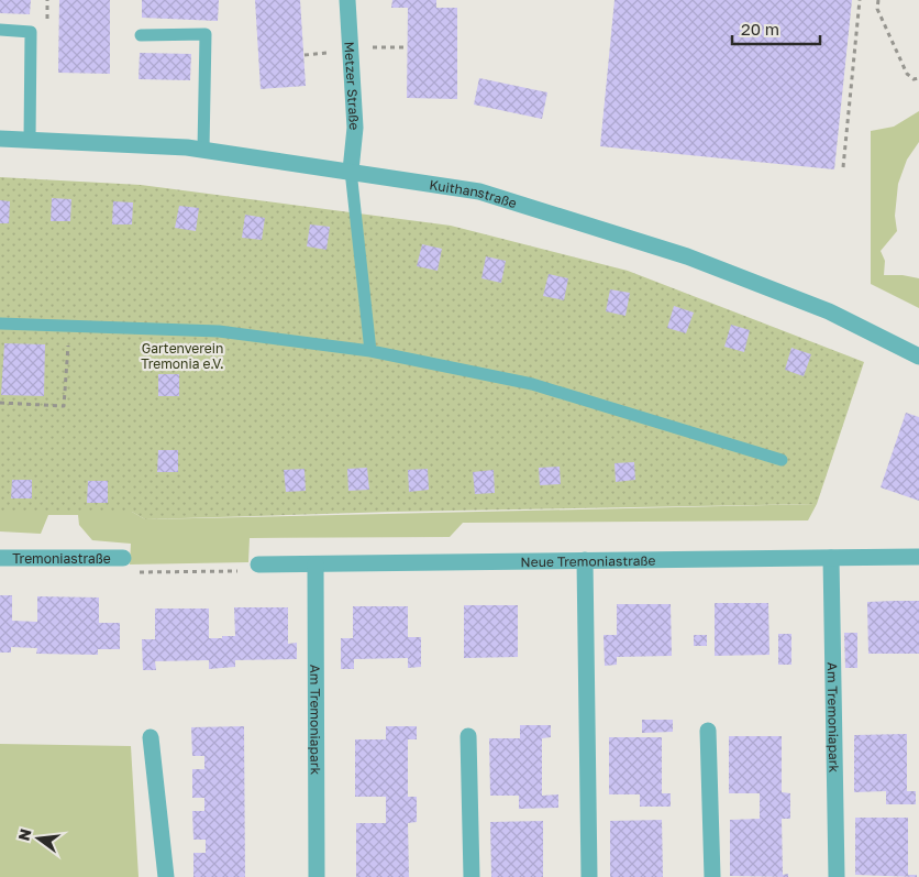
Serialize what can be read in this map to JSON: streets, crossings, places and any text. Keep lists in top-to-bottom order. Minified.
{"streets":{"street":["Metzer Straße","Kuithanstraße","Tremoniastraße","Neue Tremoniastraße","Am Tremoniapark"]},"crossings":[["Metzer Straße","Kuithanstraße"],["Neue Tremoniastraße","Am Tremoniapark"]],"parks":["Gartenverein Tremonia e.V."],"scale_bar":"20 m","north":"left"}
